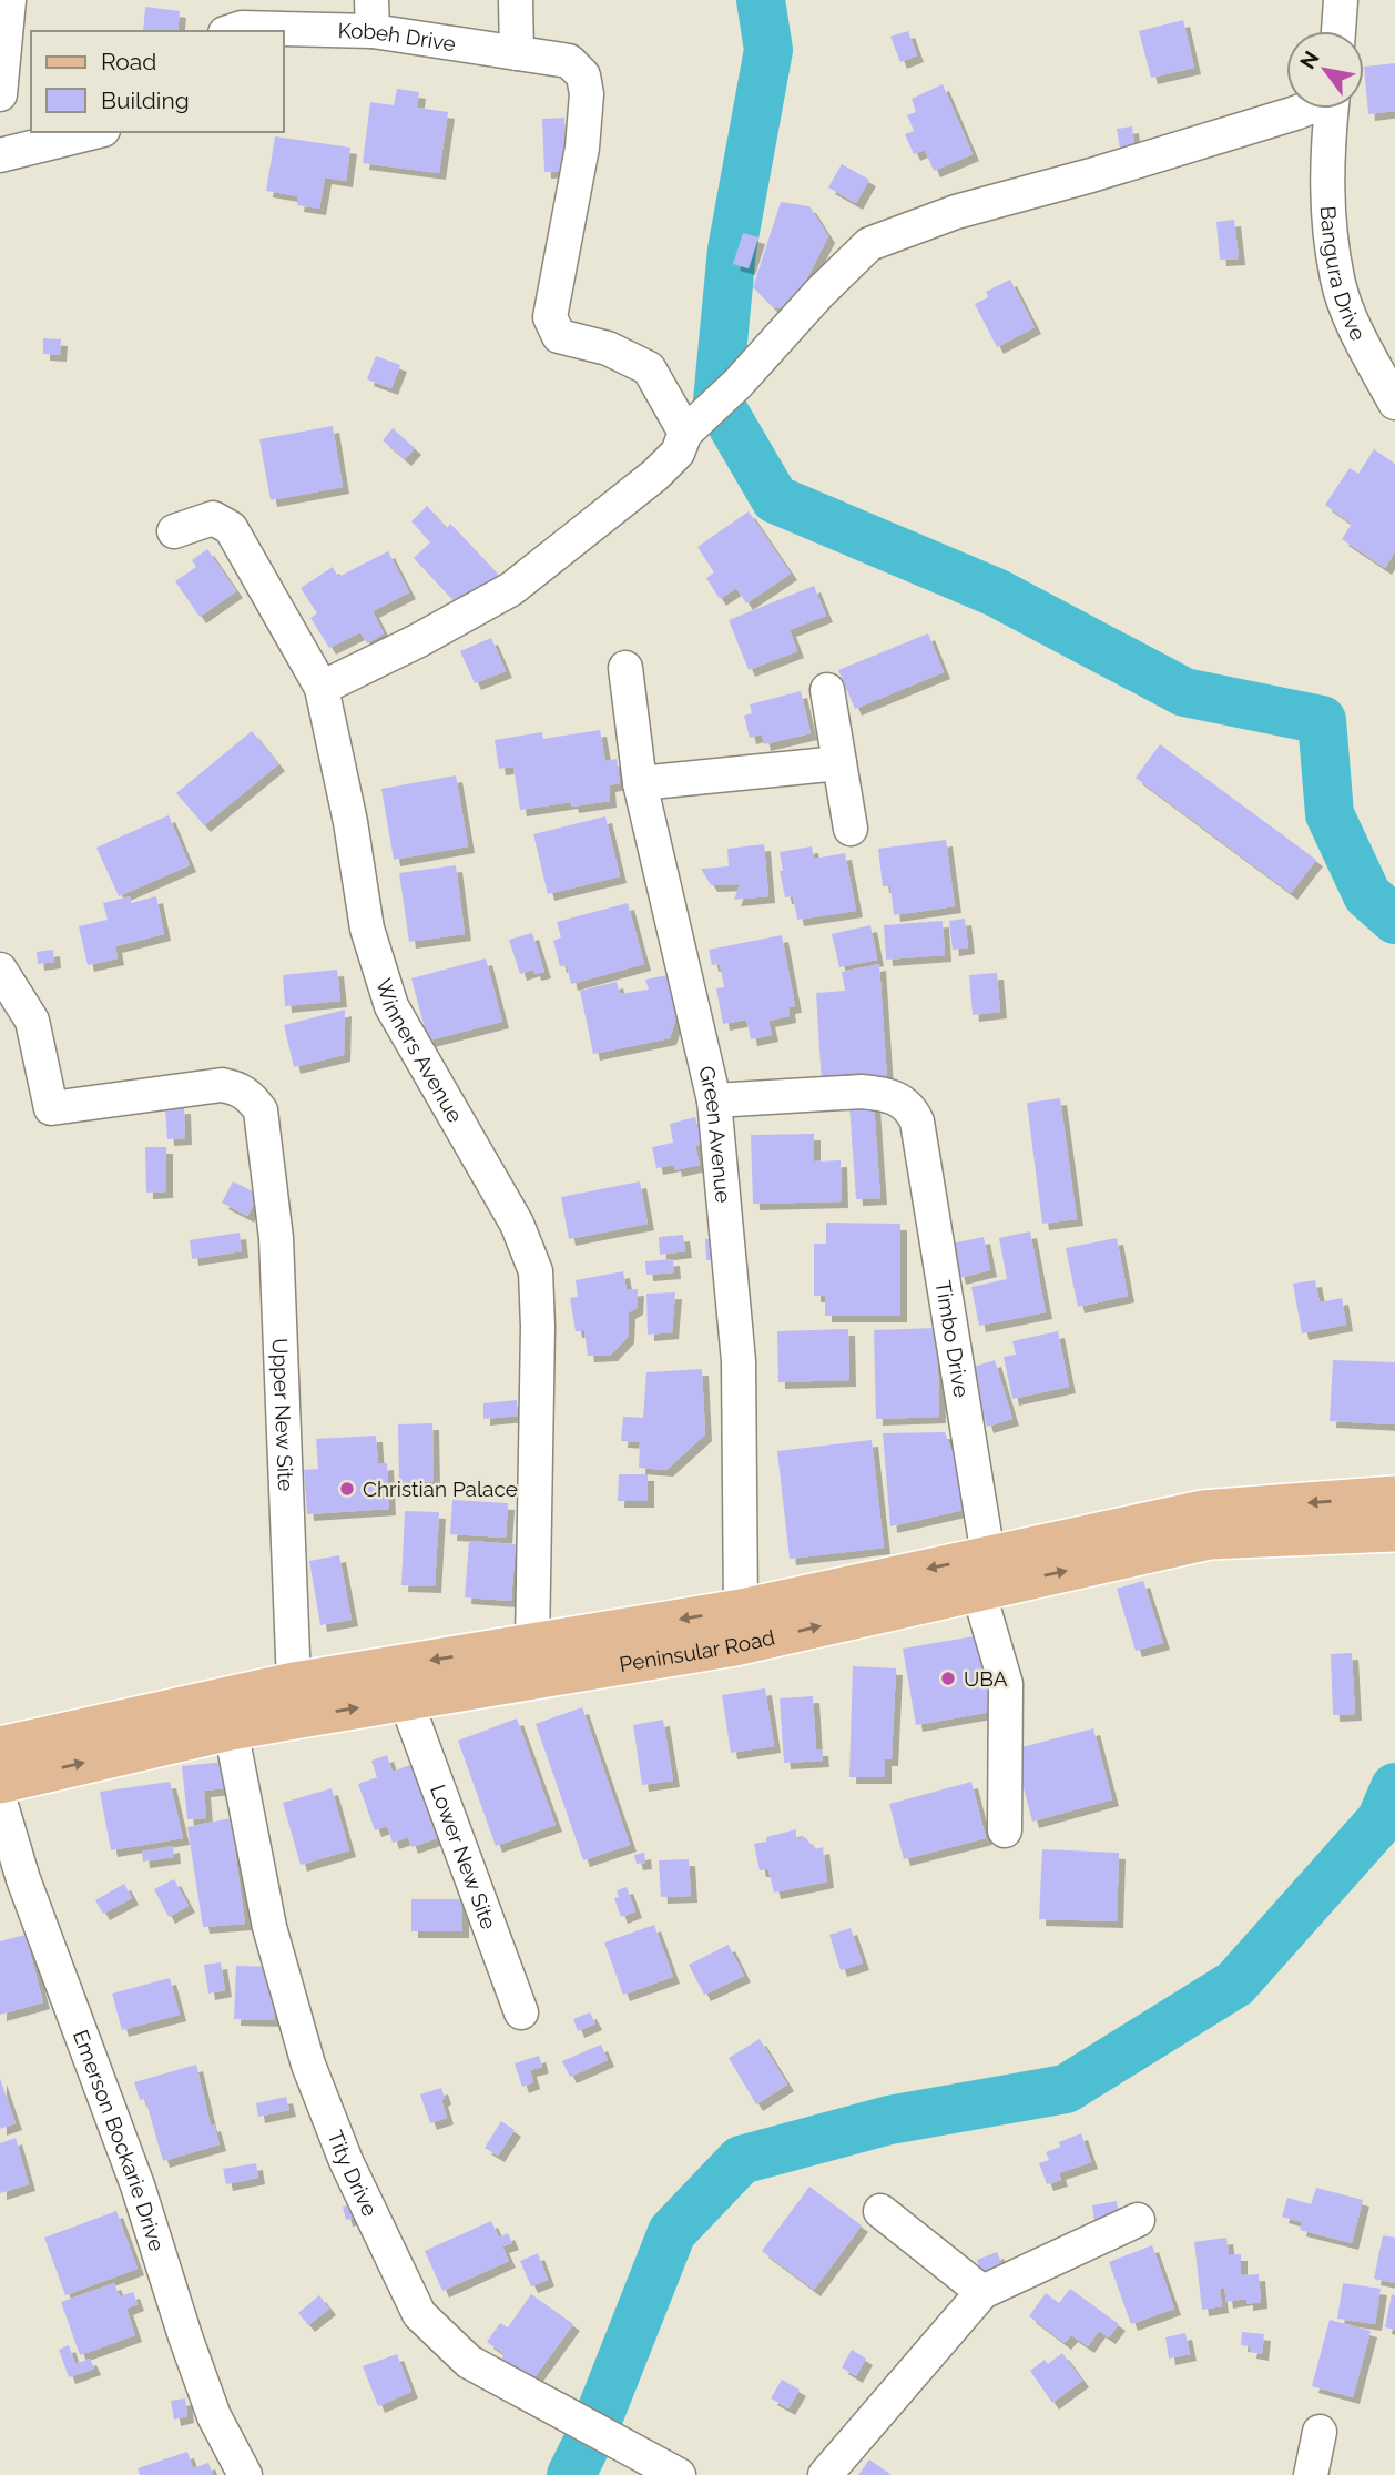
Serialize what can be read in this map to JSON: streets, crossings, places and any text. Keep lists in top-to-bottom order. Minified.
{"streets":{"main road":["Peninsular Road"],"street":["Kobeh Drive","Bangura Drive","Winners Avenue","Green Avenue","Timbo Drive","Upper New Site","Lower New Site","Emerson Bockarie Drive","Tity Drive"]},"crossings":[["Winners Avenue","Peninsular Road"],["Green Avenue","Timbo Drive"],["Green Avenue","Peninsular Road"],["Timbo Drive","Peninsular Road"],["Upper New Site","Peninsular Road"],["Peninsular Road","Lower New Site"],["Peninsular Road","Tity Drive"]],"places":["Christian Palace","UBA"],"legend":["Road","Building"],"north":"top left"}
